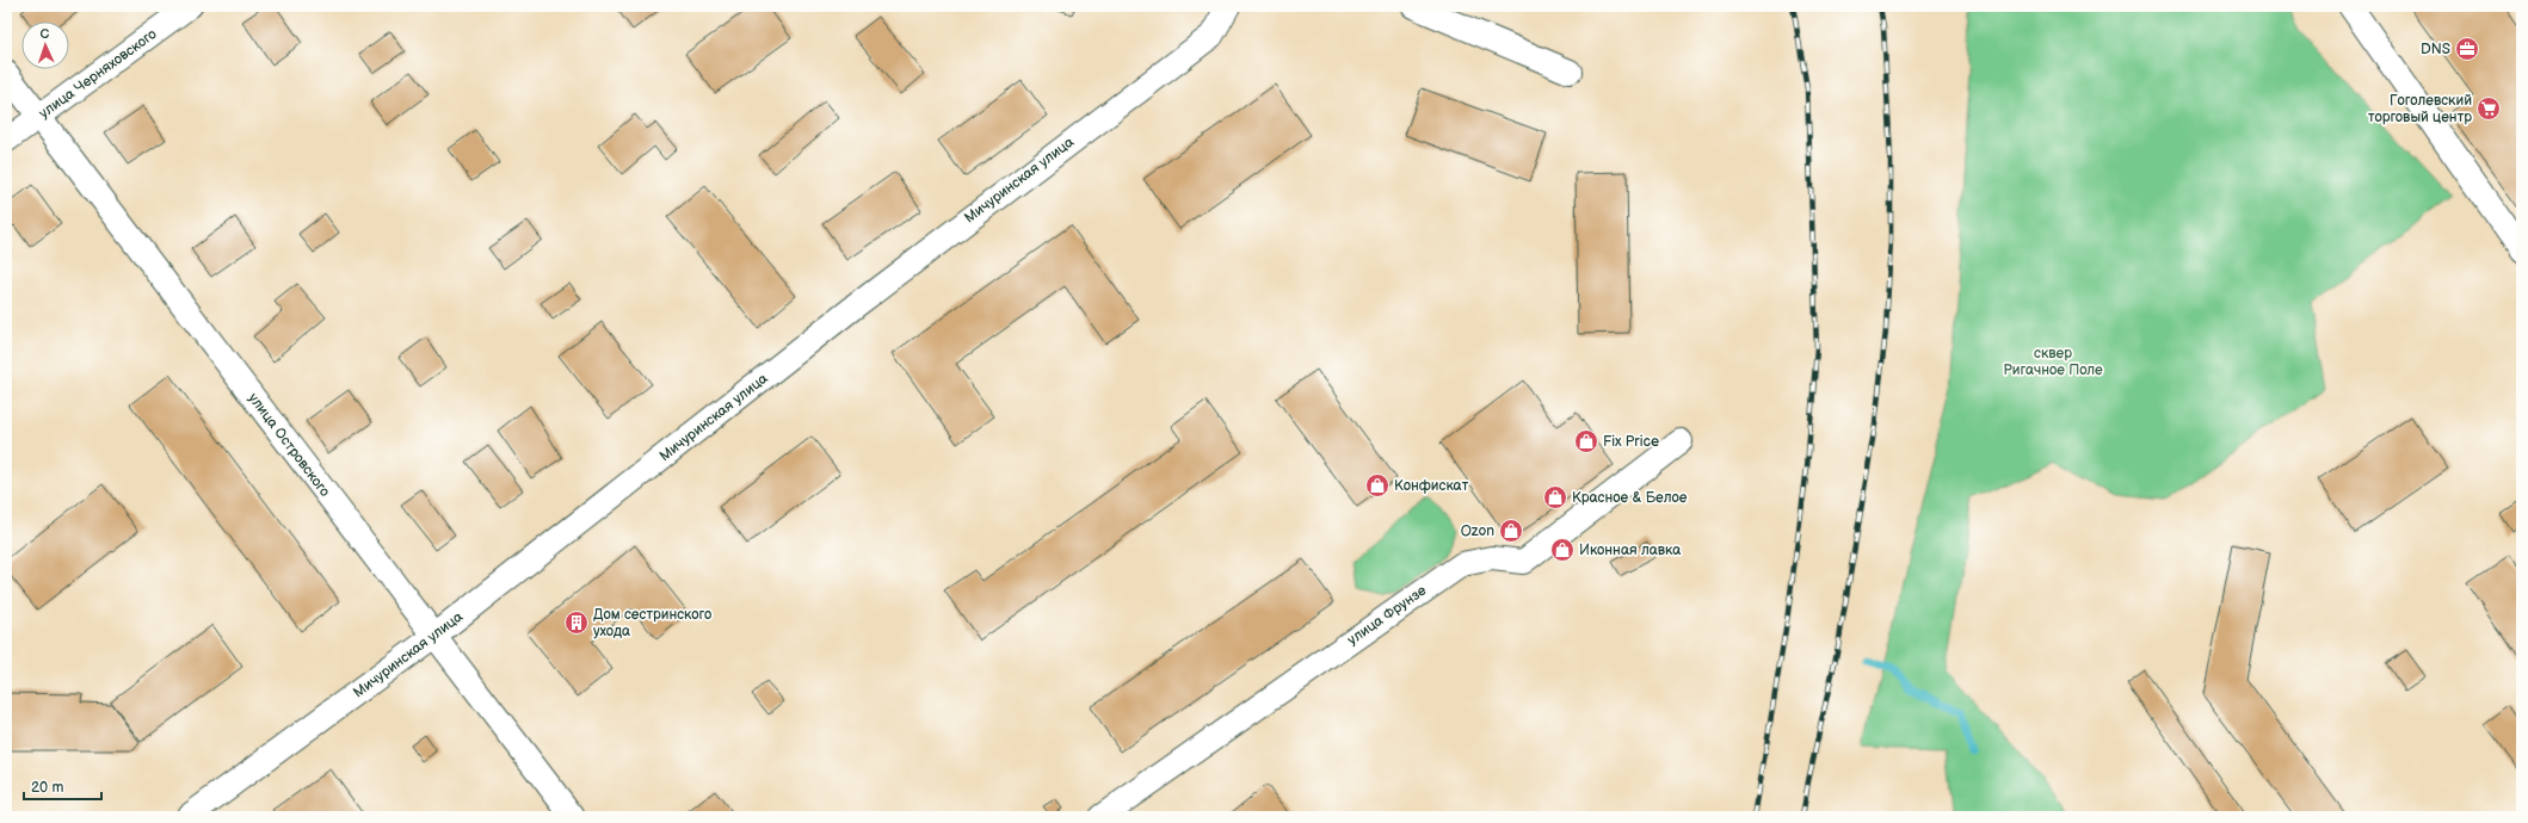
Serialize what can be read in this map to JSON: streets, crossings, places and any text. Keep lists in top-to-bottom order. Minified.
{"streets":{"street":["улица Черняховского","Мичуринская улица","улица Островского","улица Фрунзе"]},"crossings":[["улица Черняховского","улица Островского"],["Мичуринская улица","улица Островского"]],"parks":["сквер Ригачное Поле"],"places":{"office":["DNS"],"supermarket":["Гоголевский торговый центр"],"shop":["Fix Price","Конфискат","Красное & Белое","Ozon","Иконная лавка"],"building":["Дом сестринского ухода"]},"scale_bar":"20 m","north":"top"}
